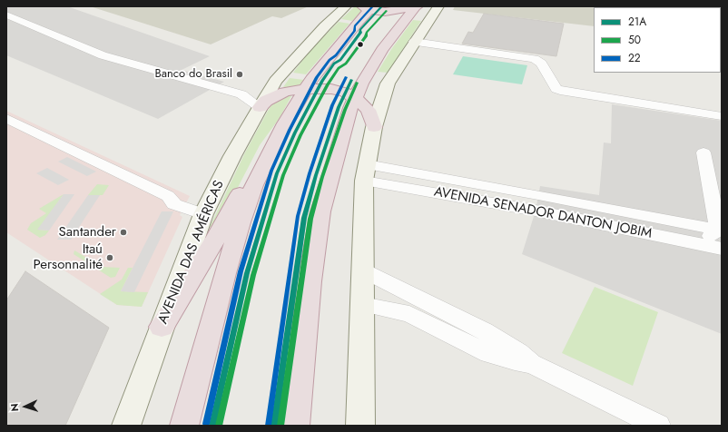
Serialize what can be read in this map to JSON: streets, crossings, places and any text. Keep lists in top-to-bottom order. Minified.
{"streets":{"main road":["AVENIDA DAS AMÉRICAS"],"street":["AVENIDA SENADOR DANTON JOBIM"]},"places":["Banco do Brasil","Santander","Itaú Personnalité"],"lines":["transit line 21A","transit line 22","transit line 50"],"legend":["21A","50","22"],"north":"left"}
